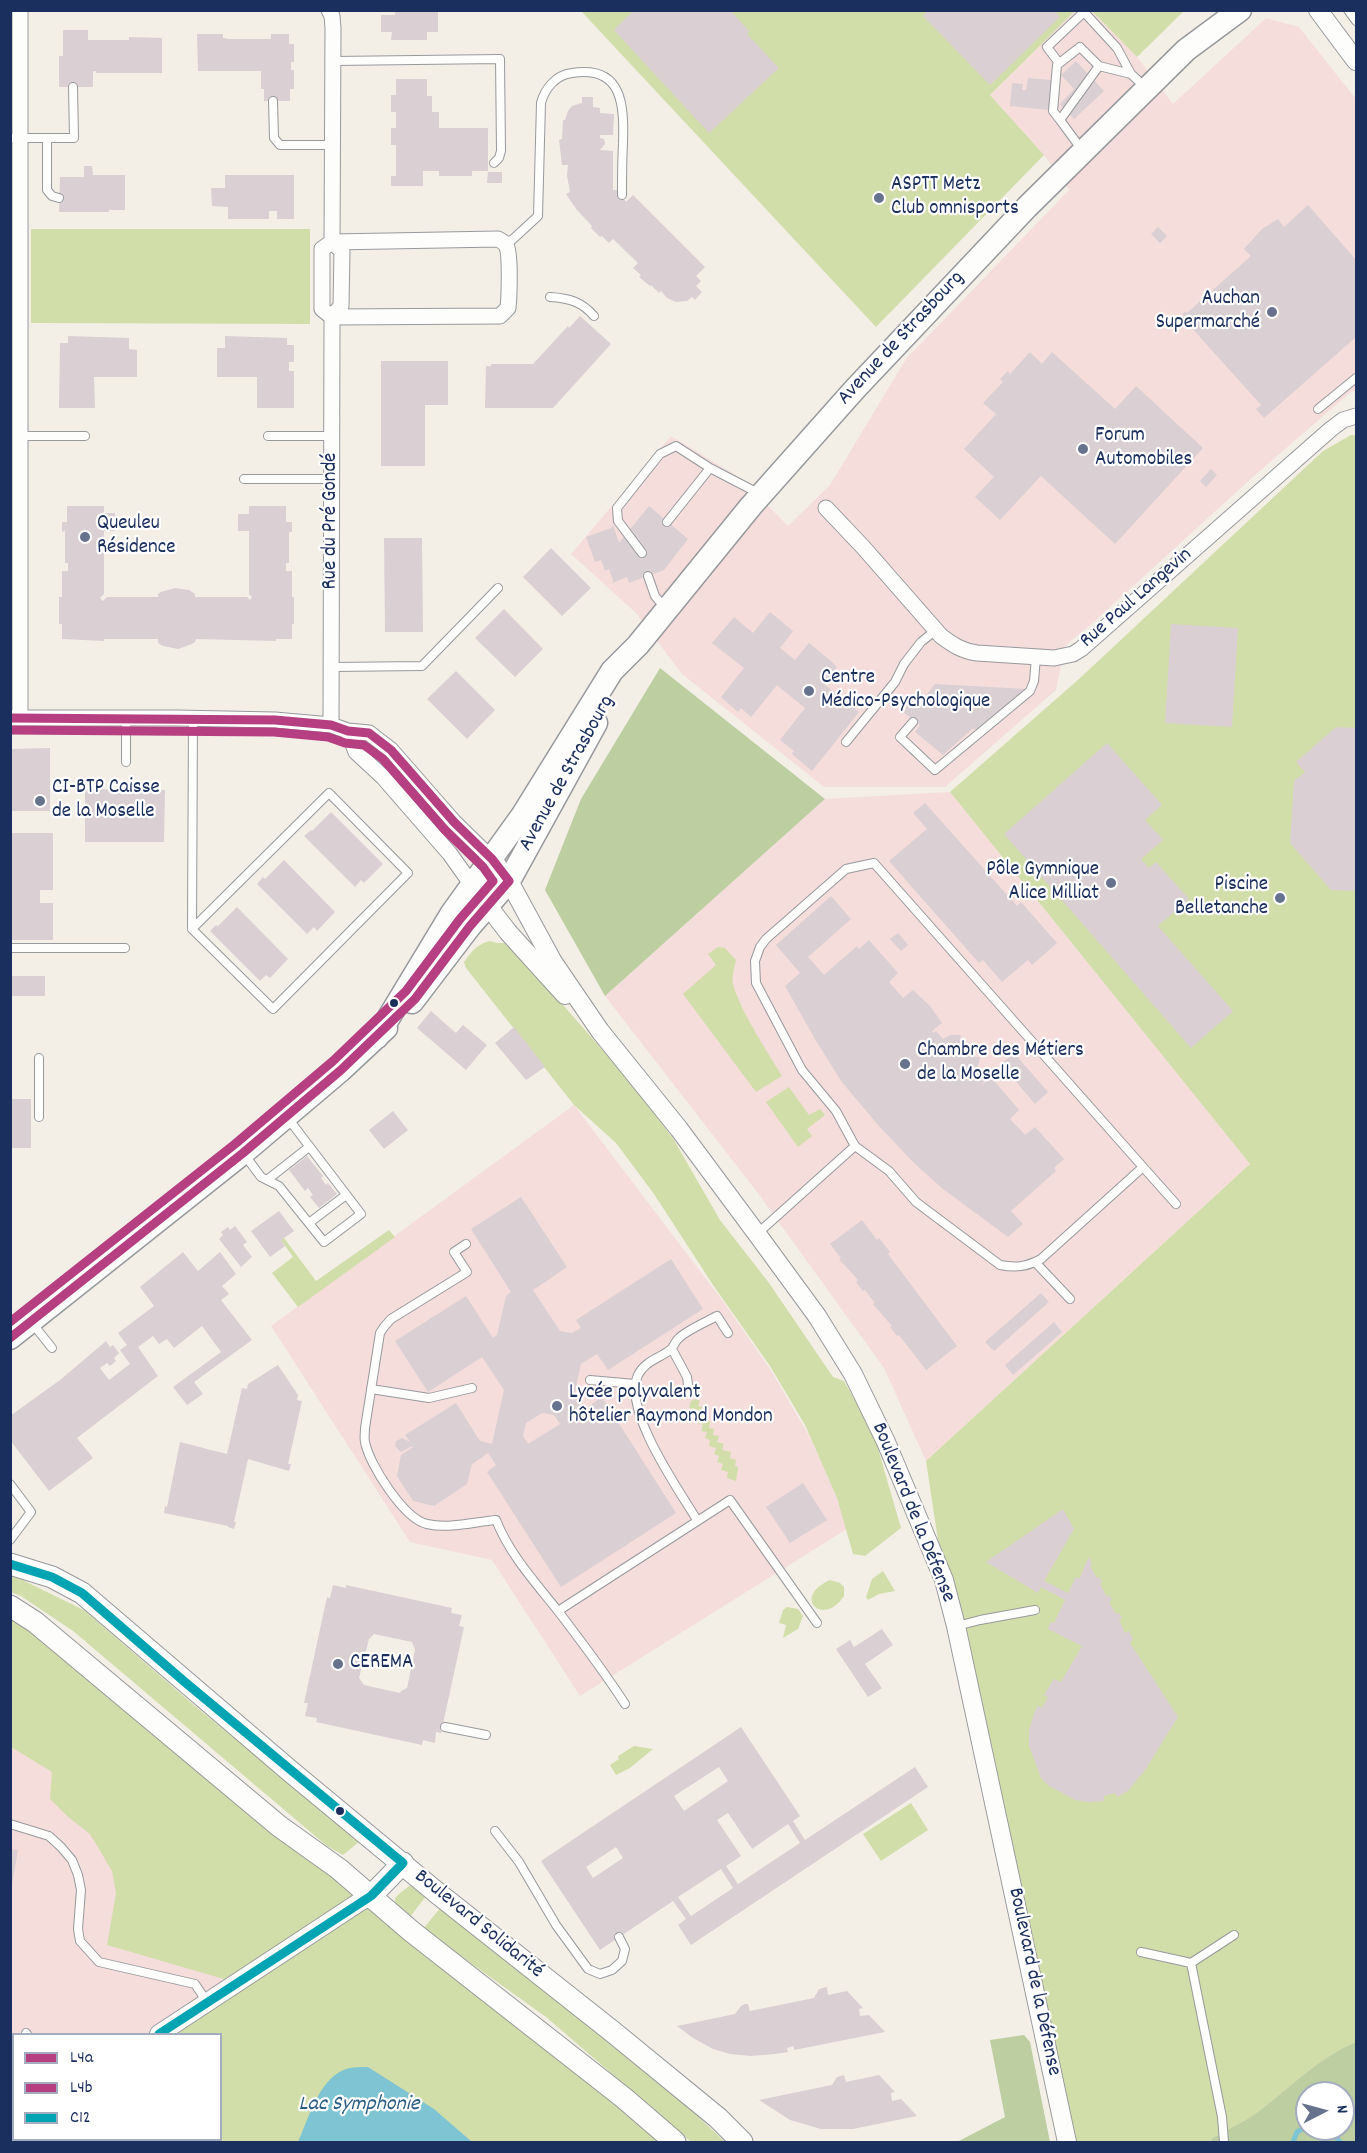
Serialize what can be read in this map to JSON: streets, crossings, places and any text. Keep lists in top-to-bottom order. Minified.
{"streets":{"main road":["Avenue de Strasbourg","Boulevard Solidarité"],"street":["Rue du Pré Gondé","Rue Paul Langevin","Boulevard de la Défense"]},"crossings":[["Avenue de Strasbourg","Boulevard de la Défense"]],"water":["Lac Symphonie"],"places":["ASPTT Metz Club omnisports","Auchan Supermarché","Forum Automobiles","Queuleu Résidence","Centre Médico-Psychologique","CI-BTP Caisse de la Moselle","Pôle Gymnique Alice Milliat","Piscine Belletanche","Chambre des Métiers de la Moselle","Lycée polyvalent hôtelier Raymond Mondon","CEREMA"],"lines":["transit line L4a","transit line L4b","transit line C12"],"legend":["L4a","L4b","C12"],"north":"right"}
